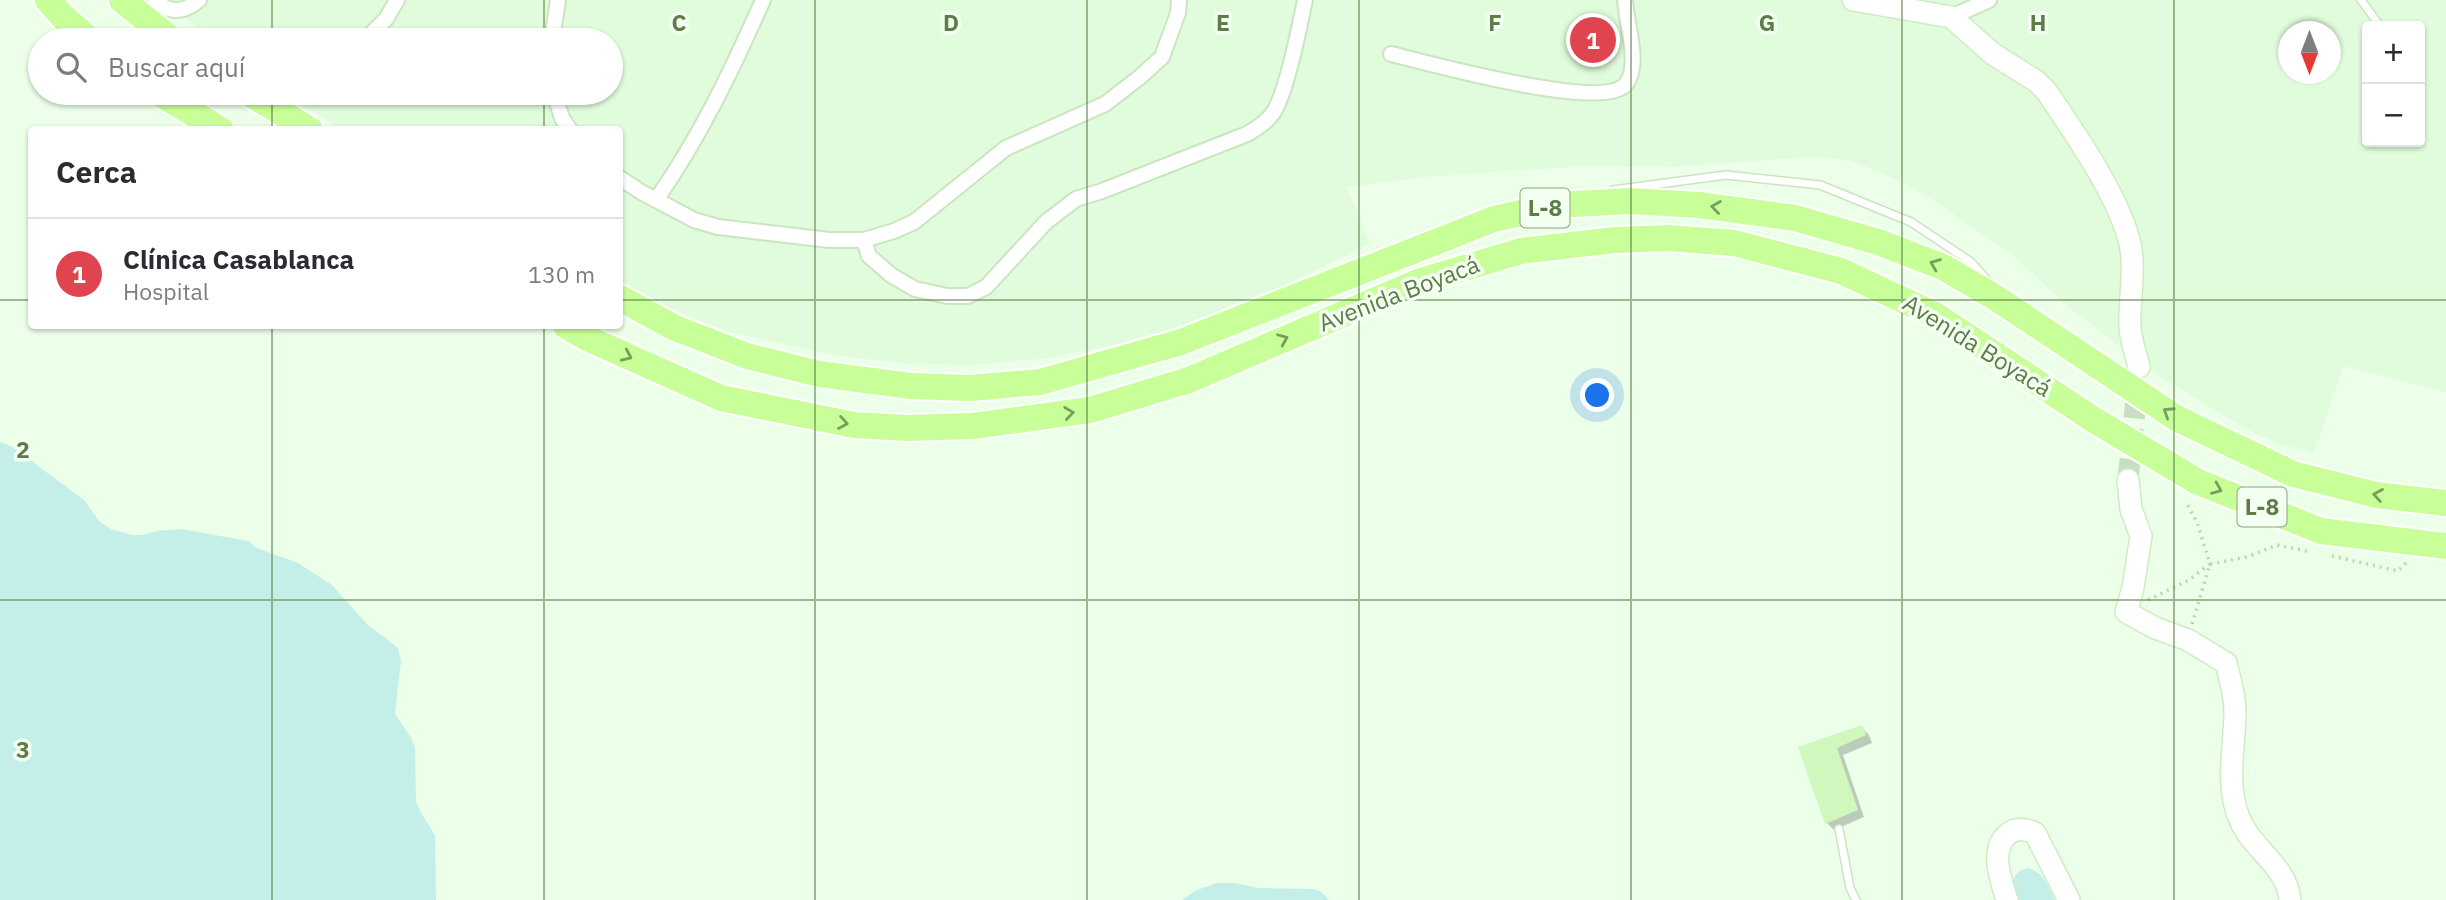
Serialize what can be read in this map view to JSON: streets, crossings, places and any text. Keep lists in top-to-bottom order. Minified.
{"streets":{"highway":["L-8","Avenida Boyacá"]},"north":"bottom","page":{"pins":"1","map_buttons":["+","−"],"search":"Buscar aquí","heading":"Cerca","list":[{"mark":"1","name":"Clínica Casablanca","note":"Hospital","value":"130 m"}]},"grid":{"columns":["C","D","E","F","G","H"],"rows":["2","3"]}}
